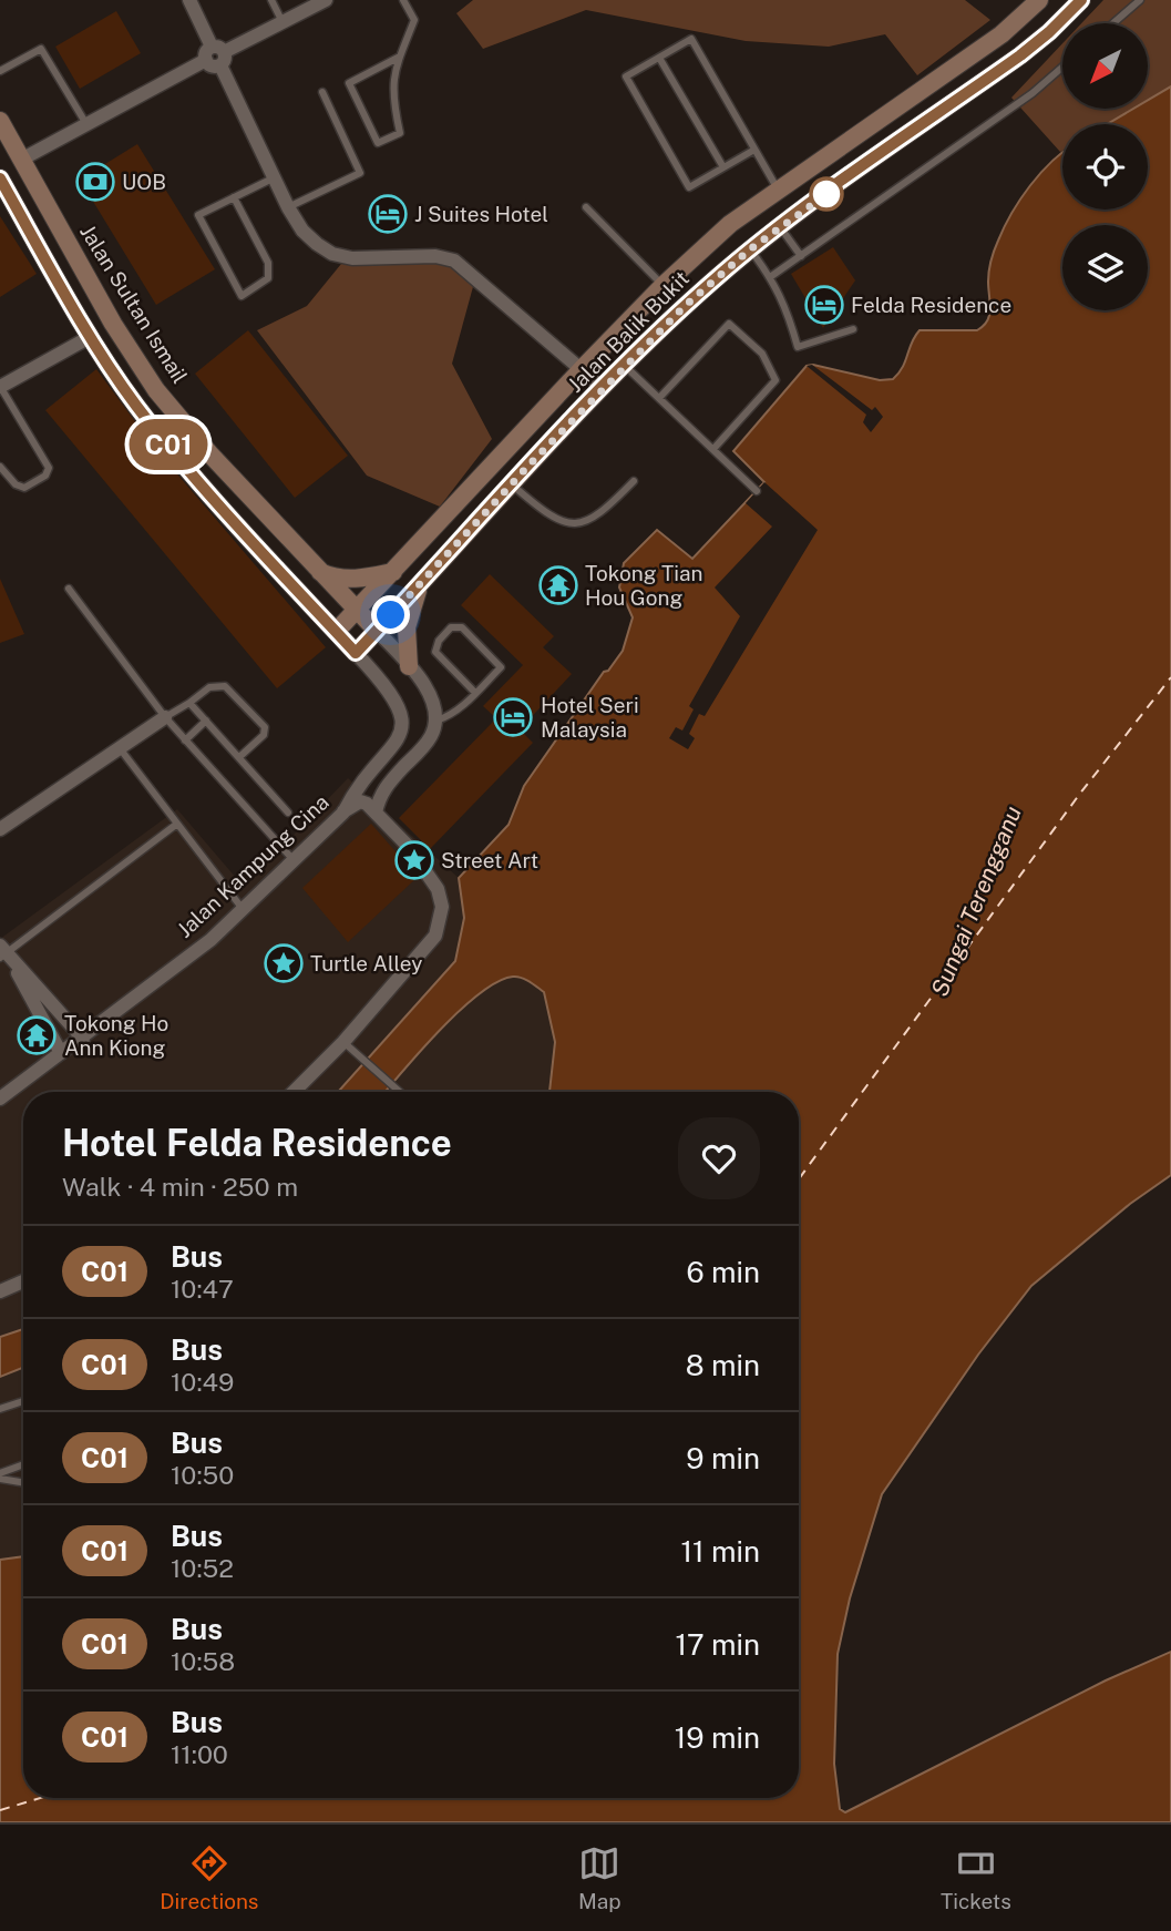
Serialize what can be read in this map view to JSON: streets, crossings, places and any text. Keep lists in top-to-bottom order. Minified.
{"streets":{"main road":["Jalan Sultan Ismail","Jalan Balik Bukit"],"street":["Jalan Kampung Cina"]},"crossings":[["Jalan Sultan Ismail","Jalan Balik Bukit"],["Jalan Balik Bukit","Jalan Kampung Cina"]],"water":["Sungai Terengganu"],"places":{"bank":["UOB"],"hotel":["J Suites Hotel","Felda Residence","Hotel Seri Malaysia"],"temple":["Tokong Tian Hou Gong","Tokong Ho Ann Kiong"],"place":["Street Art","Turtle Alley"]},"lines":["bus line C01"],"north":"bottom left","page":{"on_map":"C01","heading":["Hotel Felda Residence","Walk · 4 min · 250 m"],"list":[{"mark":"C01","name":"Bus","note":"10:47","value":"6 min"},{"mark":"C01","name":"Bus","note":"10:49","value":"8 min"},{"mark":"C01","name":"Bus","note":"10:50","value":"9 min"},{"mark":"C01","name":"Bus","note":"10:52","value":"11 min"},{"mark":"C01","name":"Bus","note":"10:58","value":"17 min"},{"mark":"C01","name":"Bus","note":"11:00","value":"19 min"}],"tabs":["Directions","Map","Tickets"]}}
